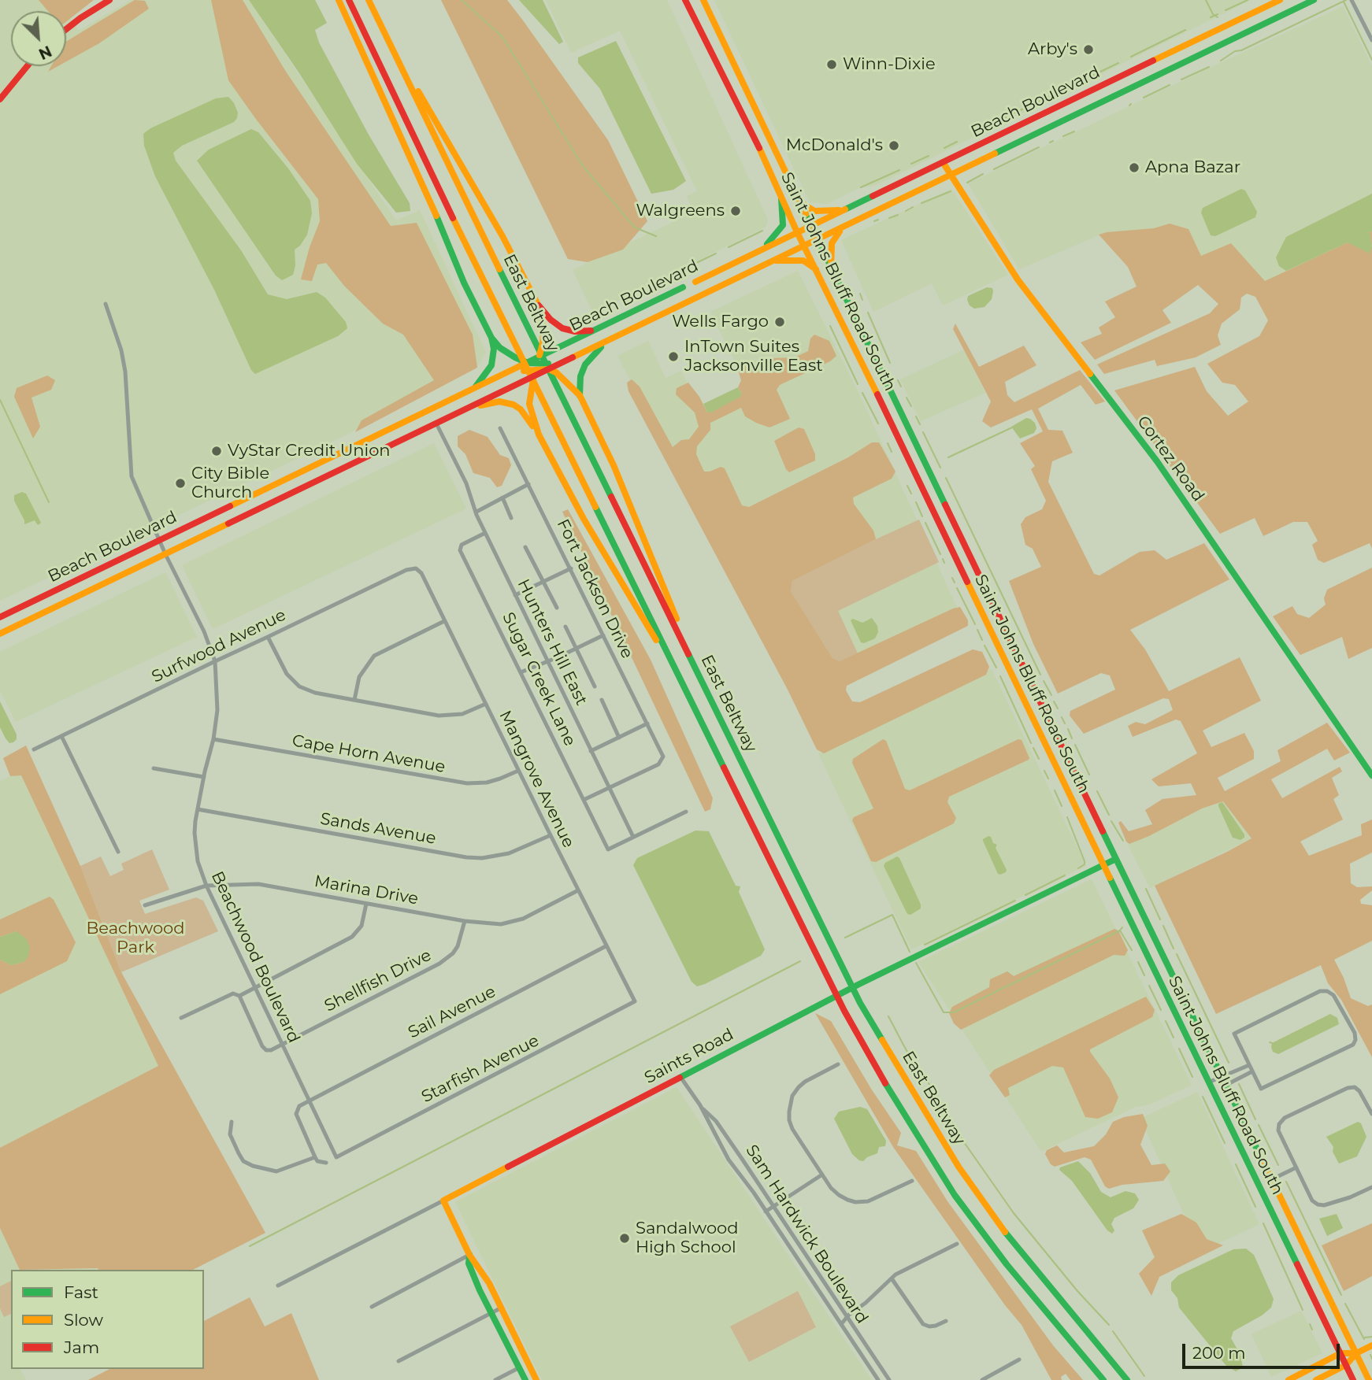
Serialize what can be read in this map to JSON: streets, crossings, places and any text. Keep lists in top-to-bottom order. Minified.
{"streets":{"main road":["Beach Boulevard","Saint Johns Bluff Road South","East Beltway","Cortez Road","Saints Road"],"street":["Fort Jackson Drive","Hunters Hill East","Surfwood Avenue","Sugar Creek Lane","Cape Horn Avenue","Mangrove Avenue","Sands Avenue","Marina Drive","Beachwood Boulevard","Shellfish Drive","Sail Avenue","Starfish Avenue","Sam Hardwick Boulevard"]},"crossings":[["Beach Boulevard","Saint Johns Bluff Road South"],["Beach Boulevard","Cortez Road"],["Beach Boulevard","Beachwood Boulevard"],["Saint Johns Bluff Road South","Saints Road"],["Fort Jackson Drive","Hunters Hill East"],["Hunters Hill East","Sugar Creek Lane"],["Surfwood Avenue","Mangrove Avenue"],["Surfwood Avenue","Beachwood Boulevard"],["Cape Horn Avenue","Mangrove Avenue"],["Cape Horn Avenue","Beachwood Boulevard"],["Mangrove Avenue","Sands Avenue"],["Mangrove Avenue","Marina Drive"],["Mangrove Avenue","Sail Avenue"],["Mangrove Avenue","Starfish Avenue"],["Sands Avenue","Beachwood Boulevard"],["Marina Drive","Beachwood Boulevard"],["Marina Drive","Shellfish Drive"],["Beachwood Boulevard","Shellfish Drive"],["Beachwood Boulevard","Sail Avenue"],["Beachwood Boulevard","Starfish Avenue"],["Saints Road","Sam Hardwick Boulevard"]],"parks":["Beachwood Park"],"places":["Arby's","Winn-Dixie","McDonald's","Apna Bazar","Walgreens","Wells Fargo","InTown Suites Jacksonville East","VyStar Credit Union","City Bible Church","Sandalwood High School"],"legend":["Fast","Slow","Jam"],"scale_bar":"200 m","north":"bottom right"}
